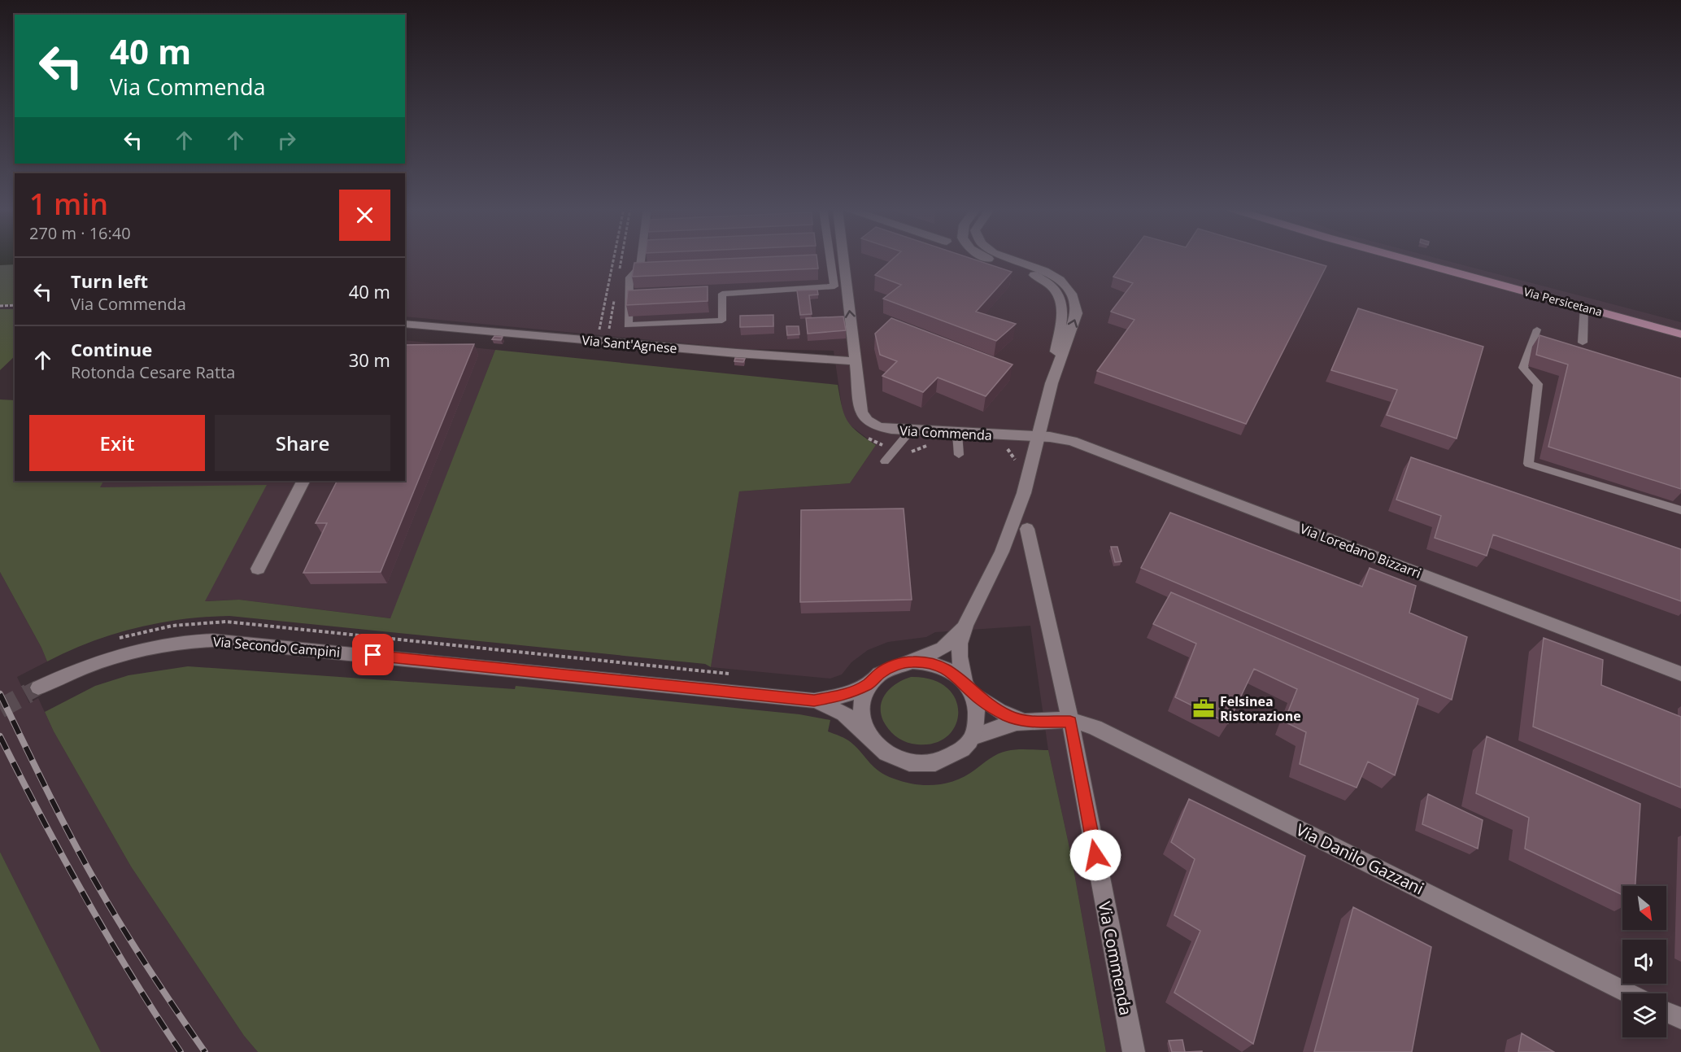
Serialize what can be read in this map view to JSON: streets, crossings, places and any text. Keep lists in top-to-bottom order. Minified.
{"streets":{"main road":["Via Persicetana"],"street":["Via Sant'Agnese","Via Commenda","Via Loredano Bizzarri","Via Secondo Campini","Via Danilo Gazzani"]},"crossings":[["Via Sant'Agnese","Via Commenda"],["Via Commenda","Via Loredano Bizzarri"],["Via Commenda","Via Danilo Gazzani"]],"places":{"office":["Felsinea Ristorazione"]},"north":"bottom right","page":{"turn":["40 m","Via Commenda"],"heading":["1 min","270 m · 16:40"],"list":[{"name":"Turn left","note":"Via Commenda","value":"40 m"},{"name":"Continue","note":"Rotonda Cesare Ratta","value":"30 m"}],"buttons":["Exit","Share"]}}
